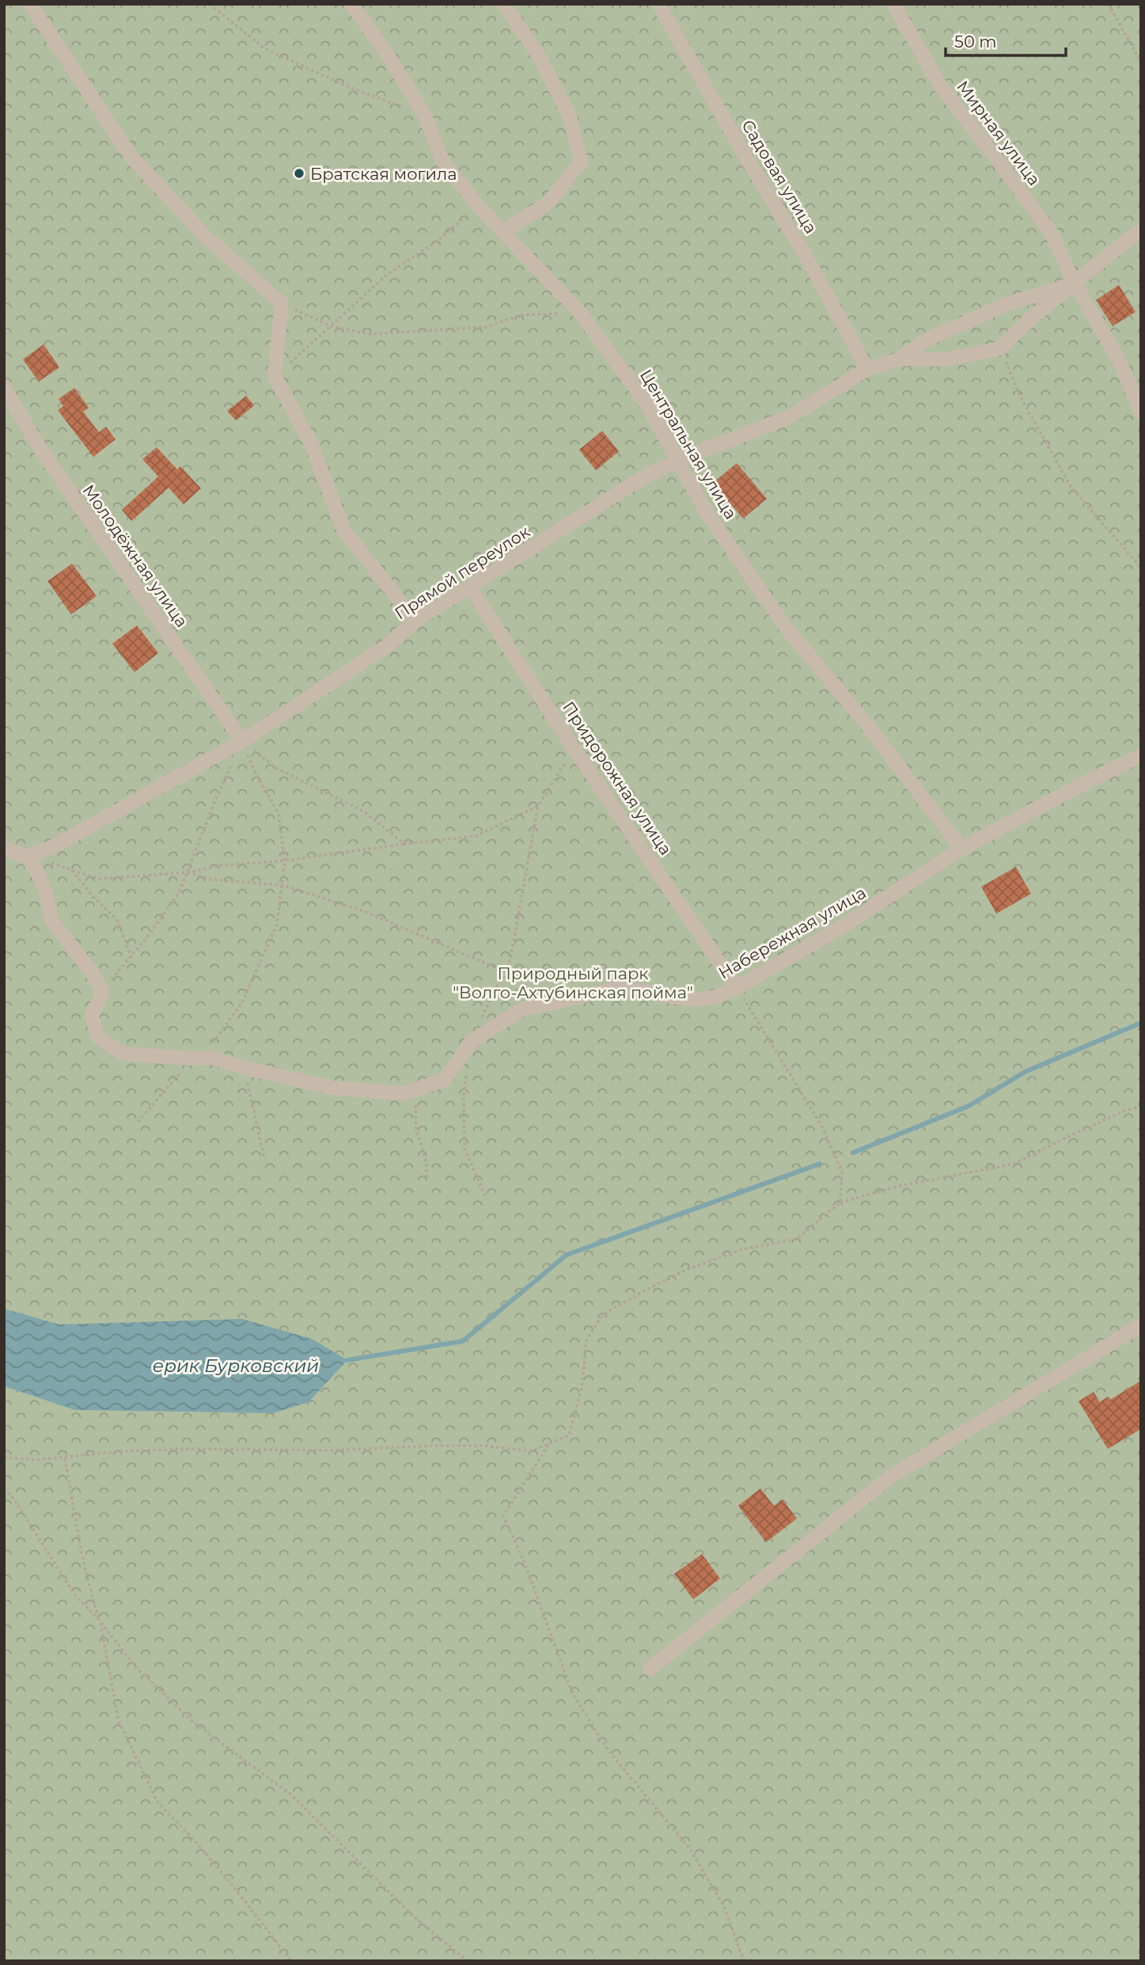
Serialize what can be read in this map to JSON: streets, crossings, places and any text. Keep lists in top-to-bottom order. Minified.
{"streets":{"street":["Мирная улица","Садовая улица","Центральная улица","Молодёжная улица","Прямой переулок","Придорожная улица","Набережная улица"]},"crossings":[["Мирная улица","Прямой переулок"],["Садовая улица","Прямой переулок"],["Центральная улица","Прямой переулок"],["Центральная улица","Набережная улица"],["Молодёжная улица","Прямой переулок"],["Прямой переулок","Придорожная улица"],["Придорожная улица","Набережная улица"]],"water":["ерик Бурковский"],"parks":["Природный парк \"Волго-Ахтубинская пойма\""],"places":["Братская могила"],"scale_bar":"50 m"}
